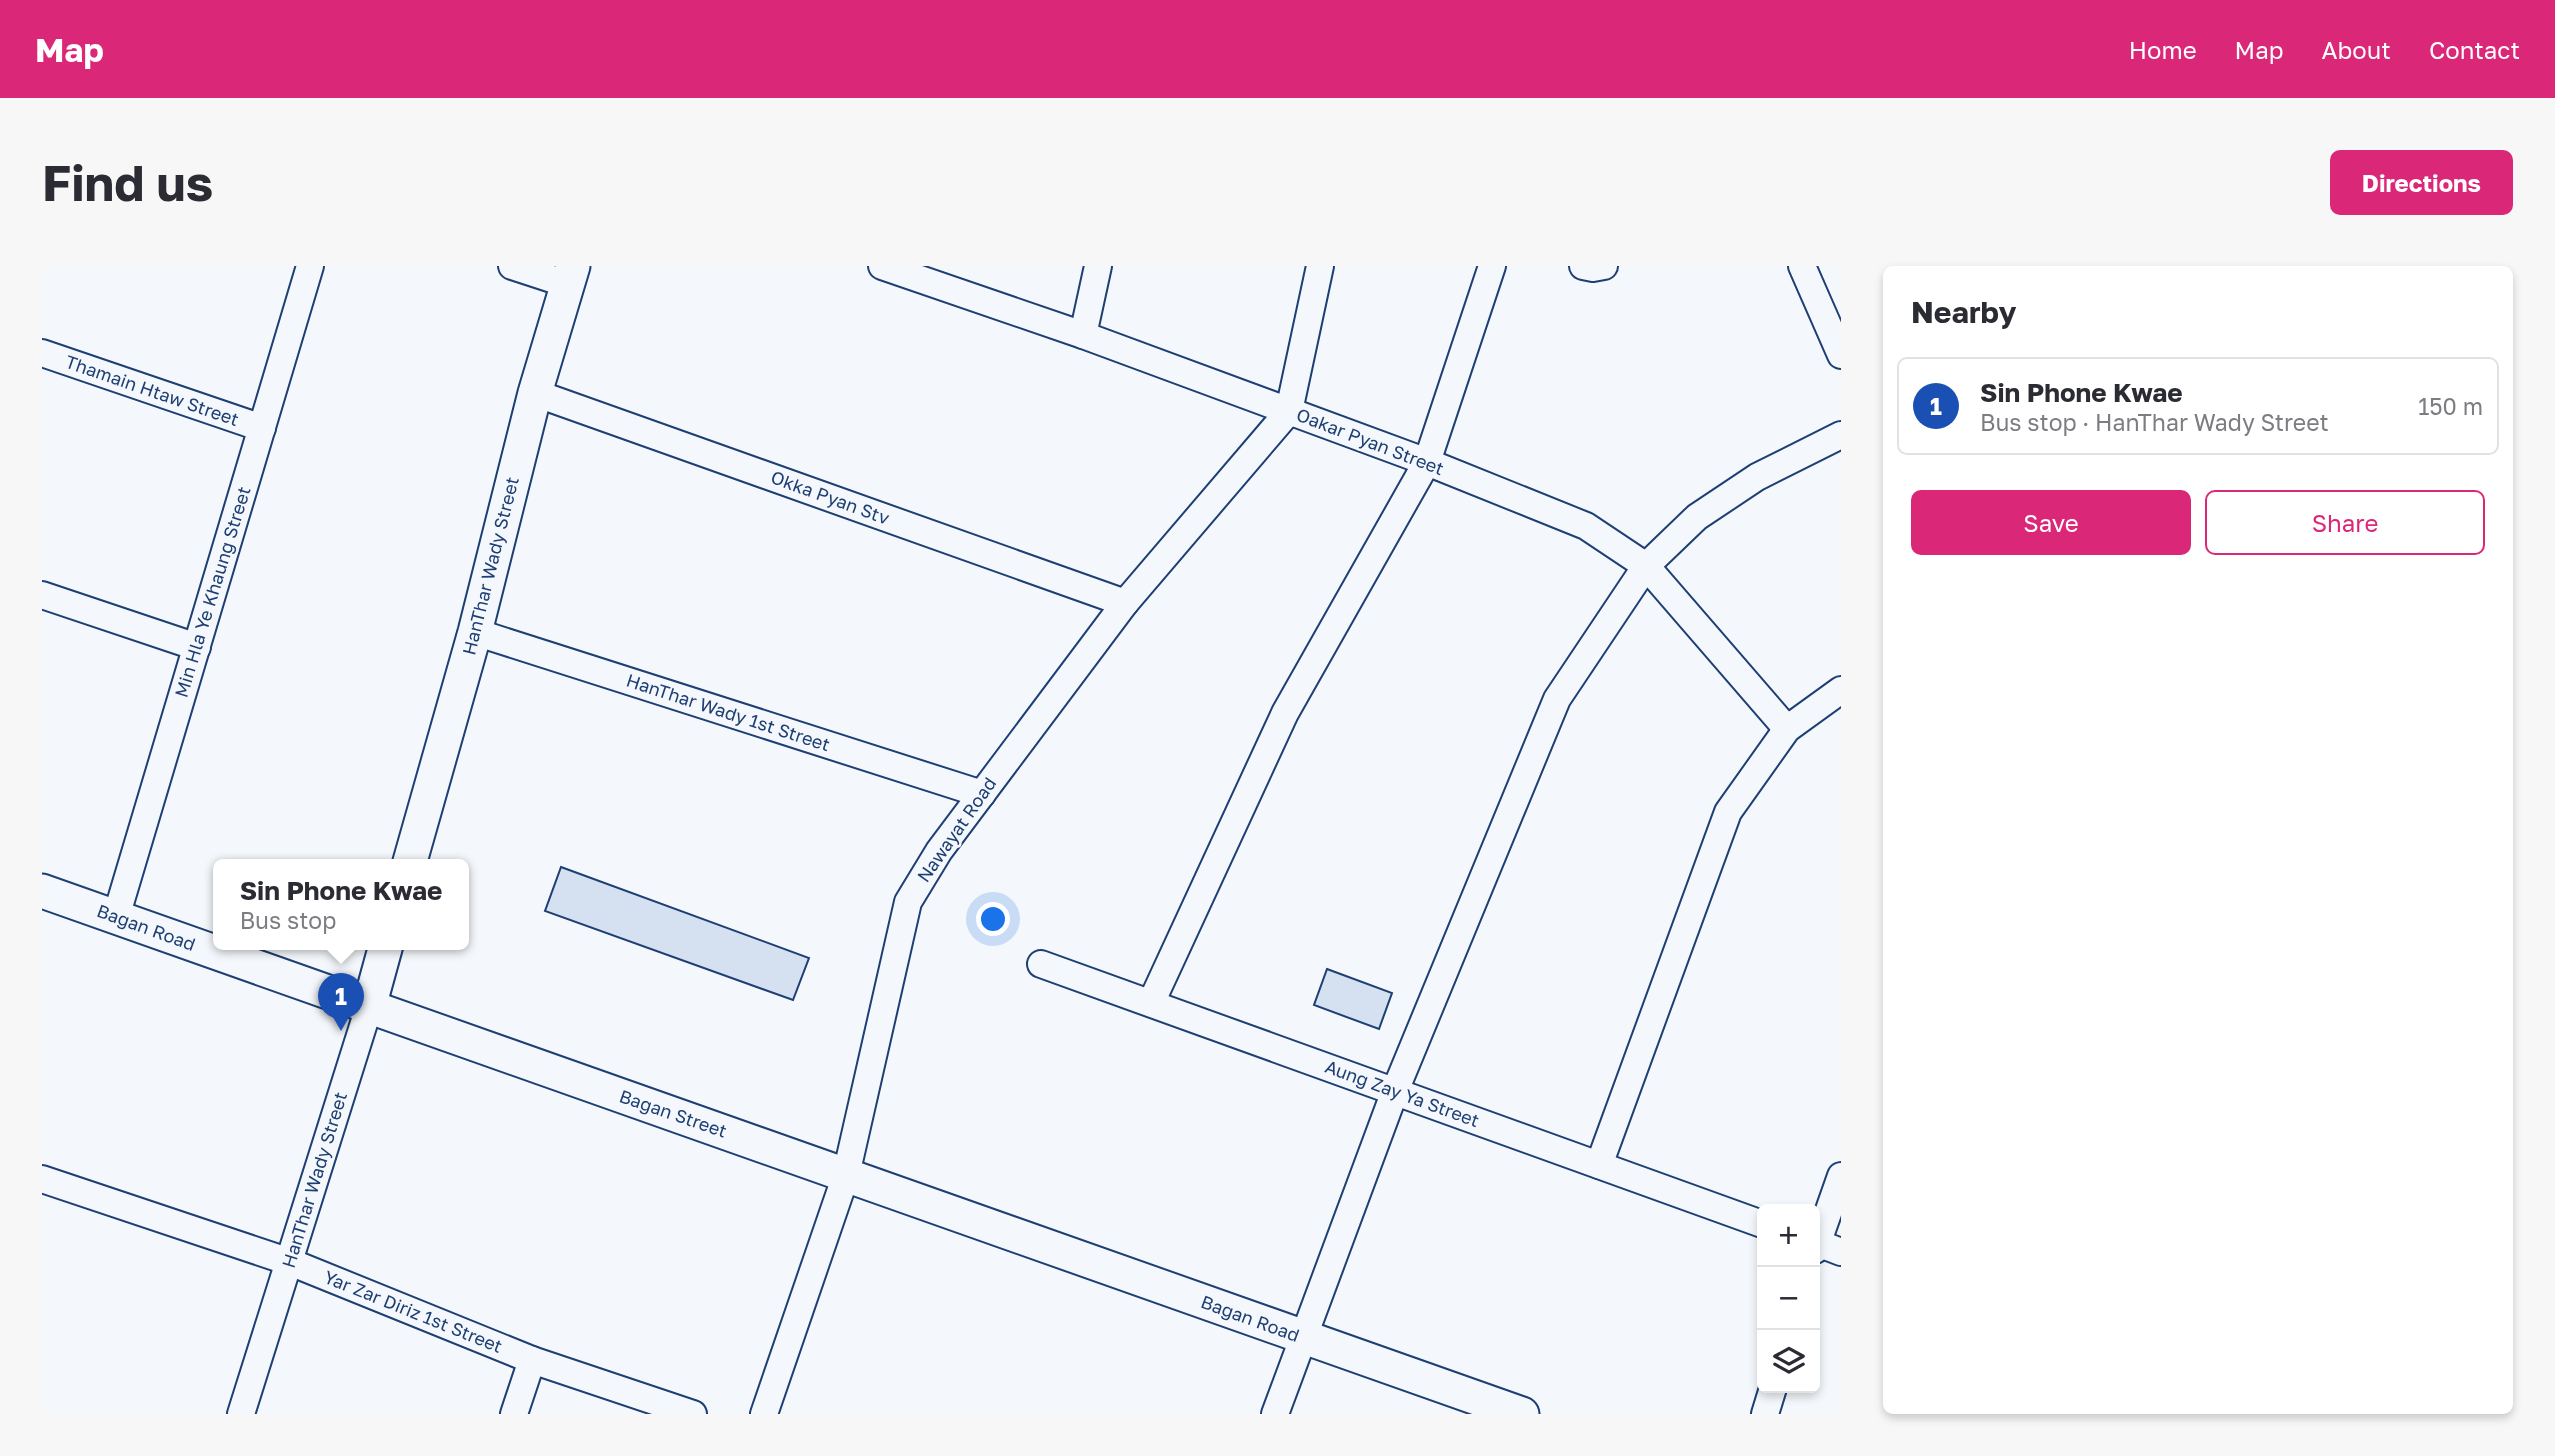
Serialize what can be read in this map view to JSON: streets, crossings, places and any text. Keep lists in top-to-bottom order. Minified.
{"streets":{"street":["Thamain Htaw Street","Oakar Pyan Street","Okka Pyan Stv","HanThar Wady Street","Min Hla Ye Khaung Street","HanThar Wady 1st Street","Nawayat Road","Bagan Road","Aung Zay Ya Street","Bagan Street","Yar Zar Diriz 1st Street"]},"crossings":[["Thamain Htaw Street","Min Hla Ye Khaung Street"],["Oakar Pyan Street","Nawayat Road"],["Okka Pyan Stv","HanThar Wady Street"],["Okka Pyan Stv","Nawayat Road"],["HanThar Wady Street","HanThar Wady 1st Street"],["HanThar Wady Street","Bagan Road"],["HanThar Wady Street","Bagan Street"],["HanThar Wady Street","Yar Zar Diriz 1st Street"],["Min Hla Ye Khaung Street","Bagan Road"],["HanThar Wady 1st Street","Nawayat Road"],["Nawayat Road","Bagan Street"],["Bagan Road","Bagan Street"]],"page":{"header":"Map","nav":["Home","Map","About","Contact"],"buttons":["Directions",["Save","Share"]],"title":"Find us","heading":"Nearby","list":[{"mark":"1","name":"Sin Phone Kwae","note":"Bus stop · HanThar Wady Street","value":"150 m"}],"popup":["Sin Phone Kwae","Bus stop"],"pins":"1","map_buttons":["+","−"]}}
